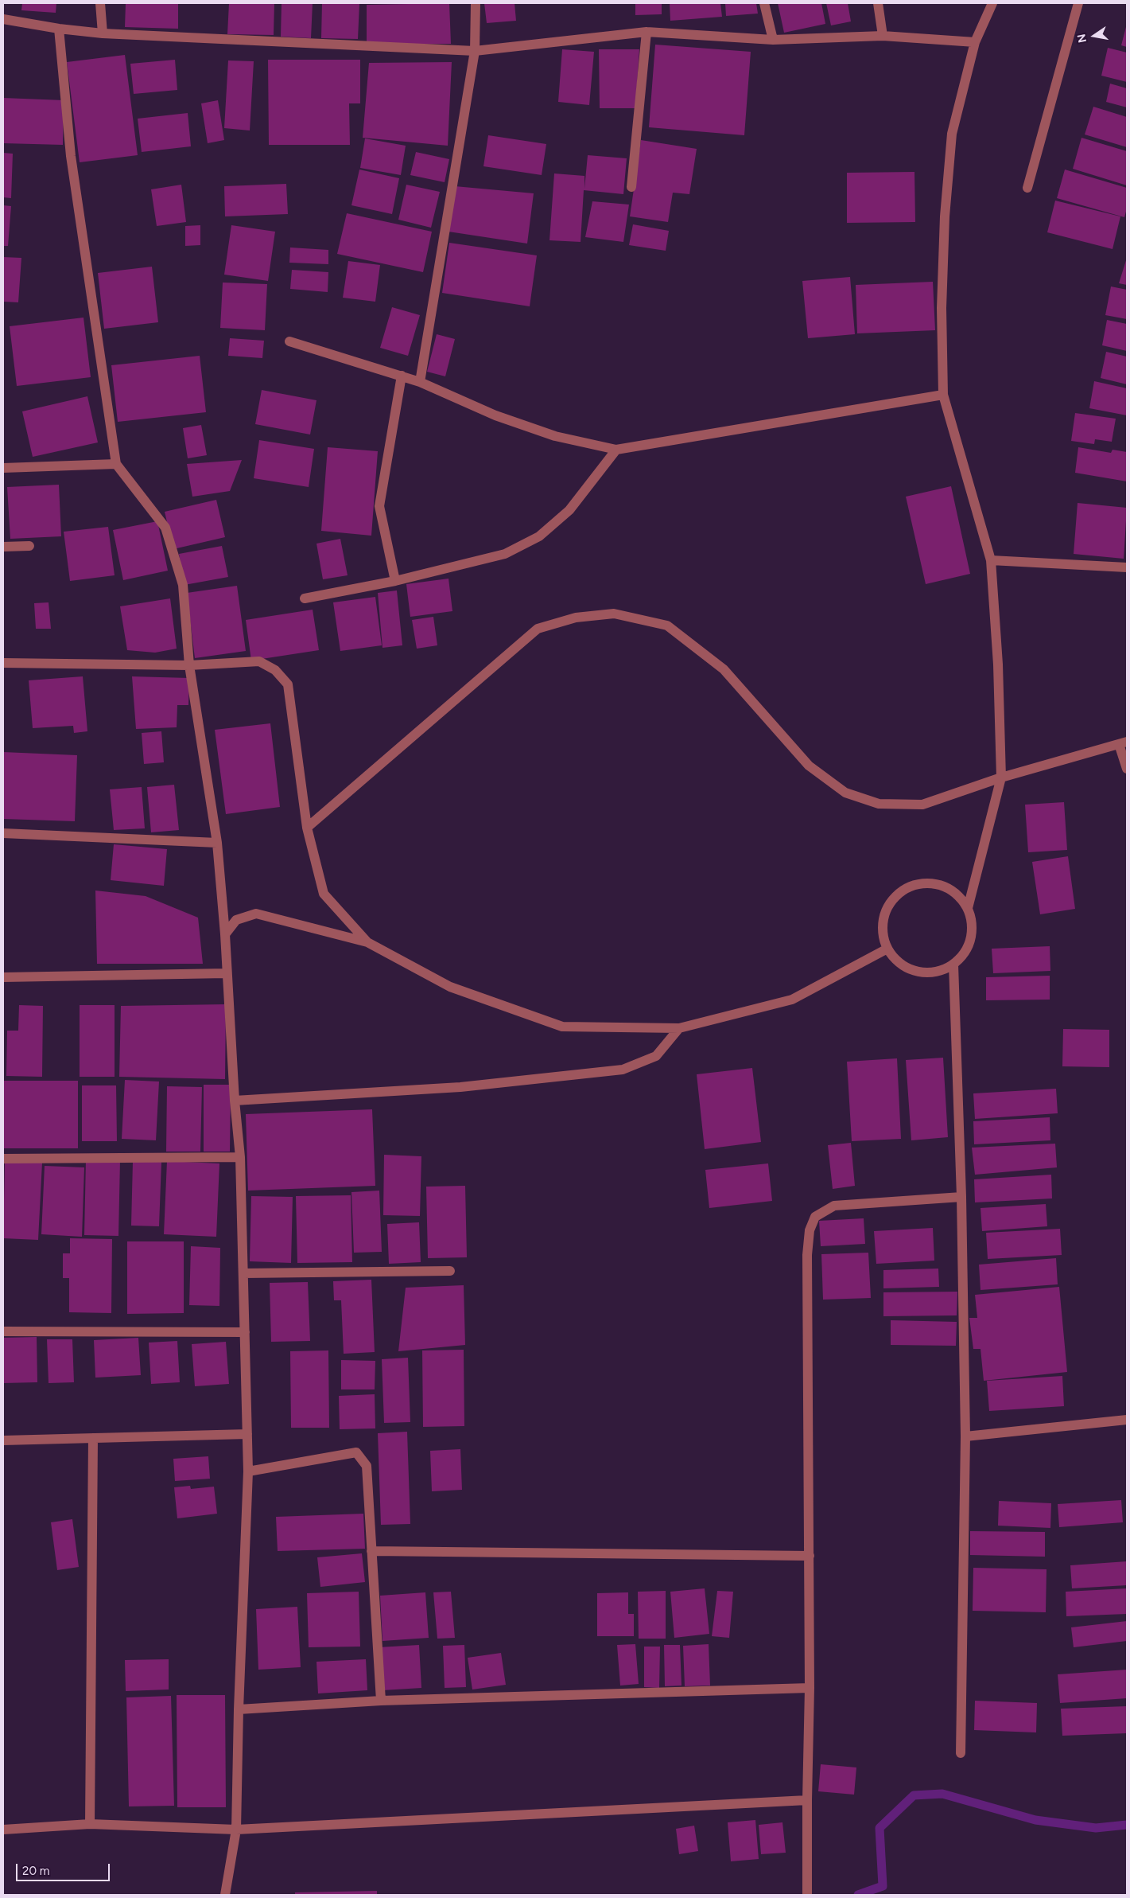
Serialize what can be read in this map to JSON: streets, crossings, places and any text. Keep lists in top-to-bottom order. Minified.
{"scale_bar":"20 m","north":"left"}
